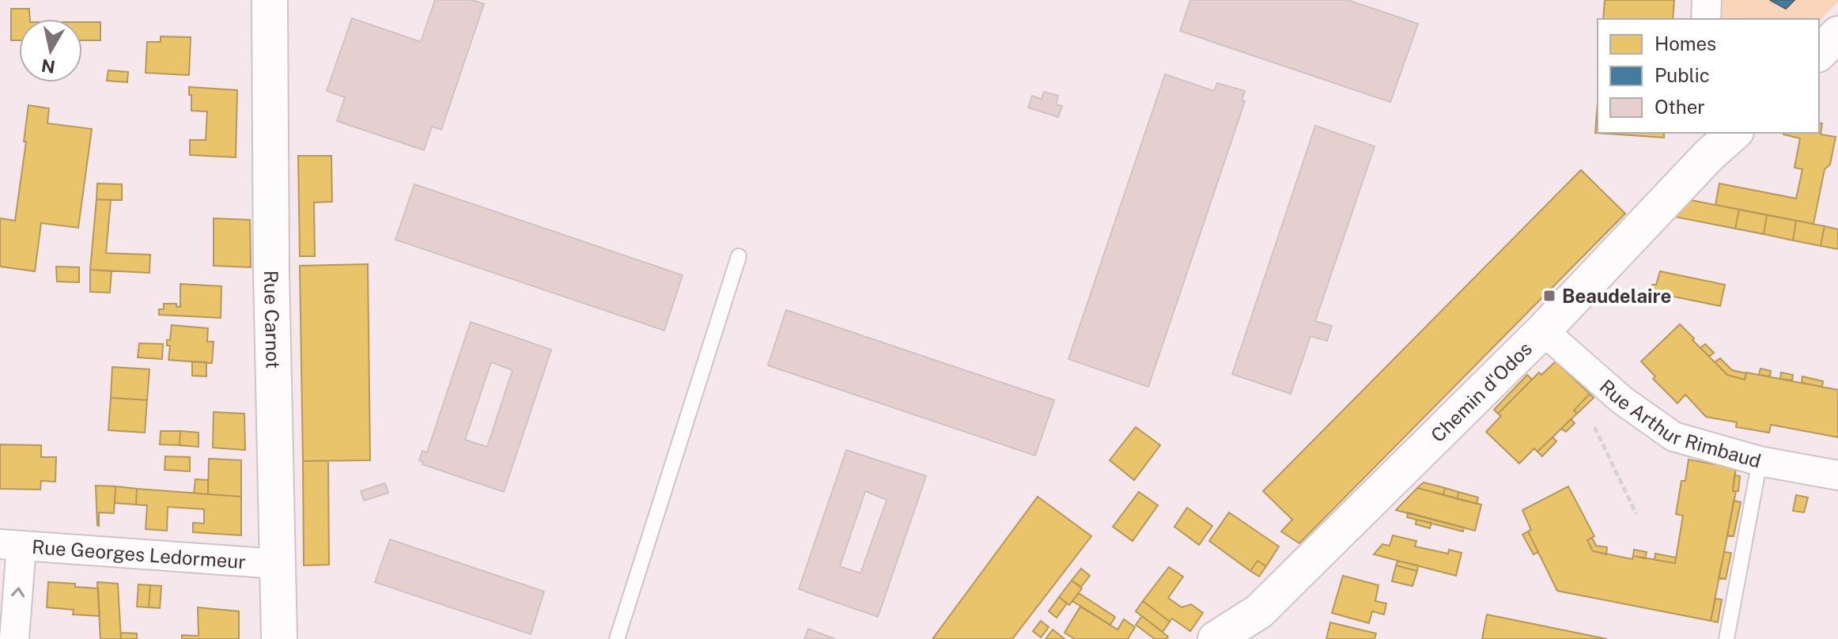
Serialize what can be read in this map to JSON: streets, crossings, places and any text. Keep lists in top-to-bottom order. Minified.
{"streets":{"street":["Rue Carnot","Chemin d'Odos","Rue Arthur Rimbaud","Rue Georges Ledormeur"]},"crossings":[["Rue Carnot","Rue Georges Ledormeur"],["Chemin d'Odos","Rue Arthur Rimbaud"]],"places":{"transit":["Beaudelaire"]},"legend":["Homes","Public","Other"],"north":"bottom"}
